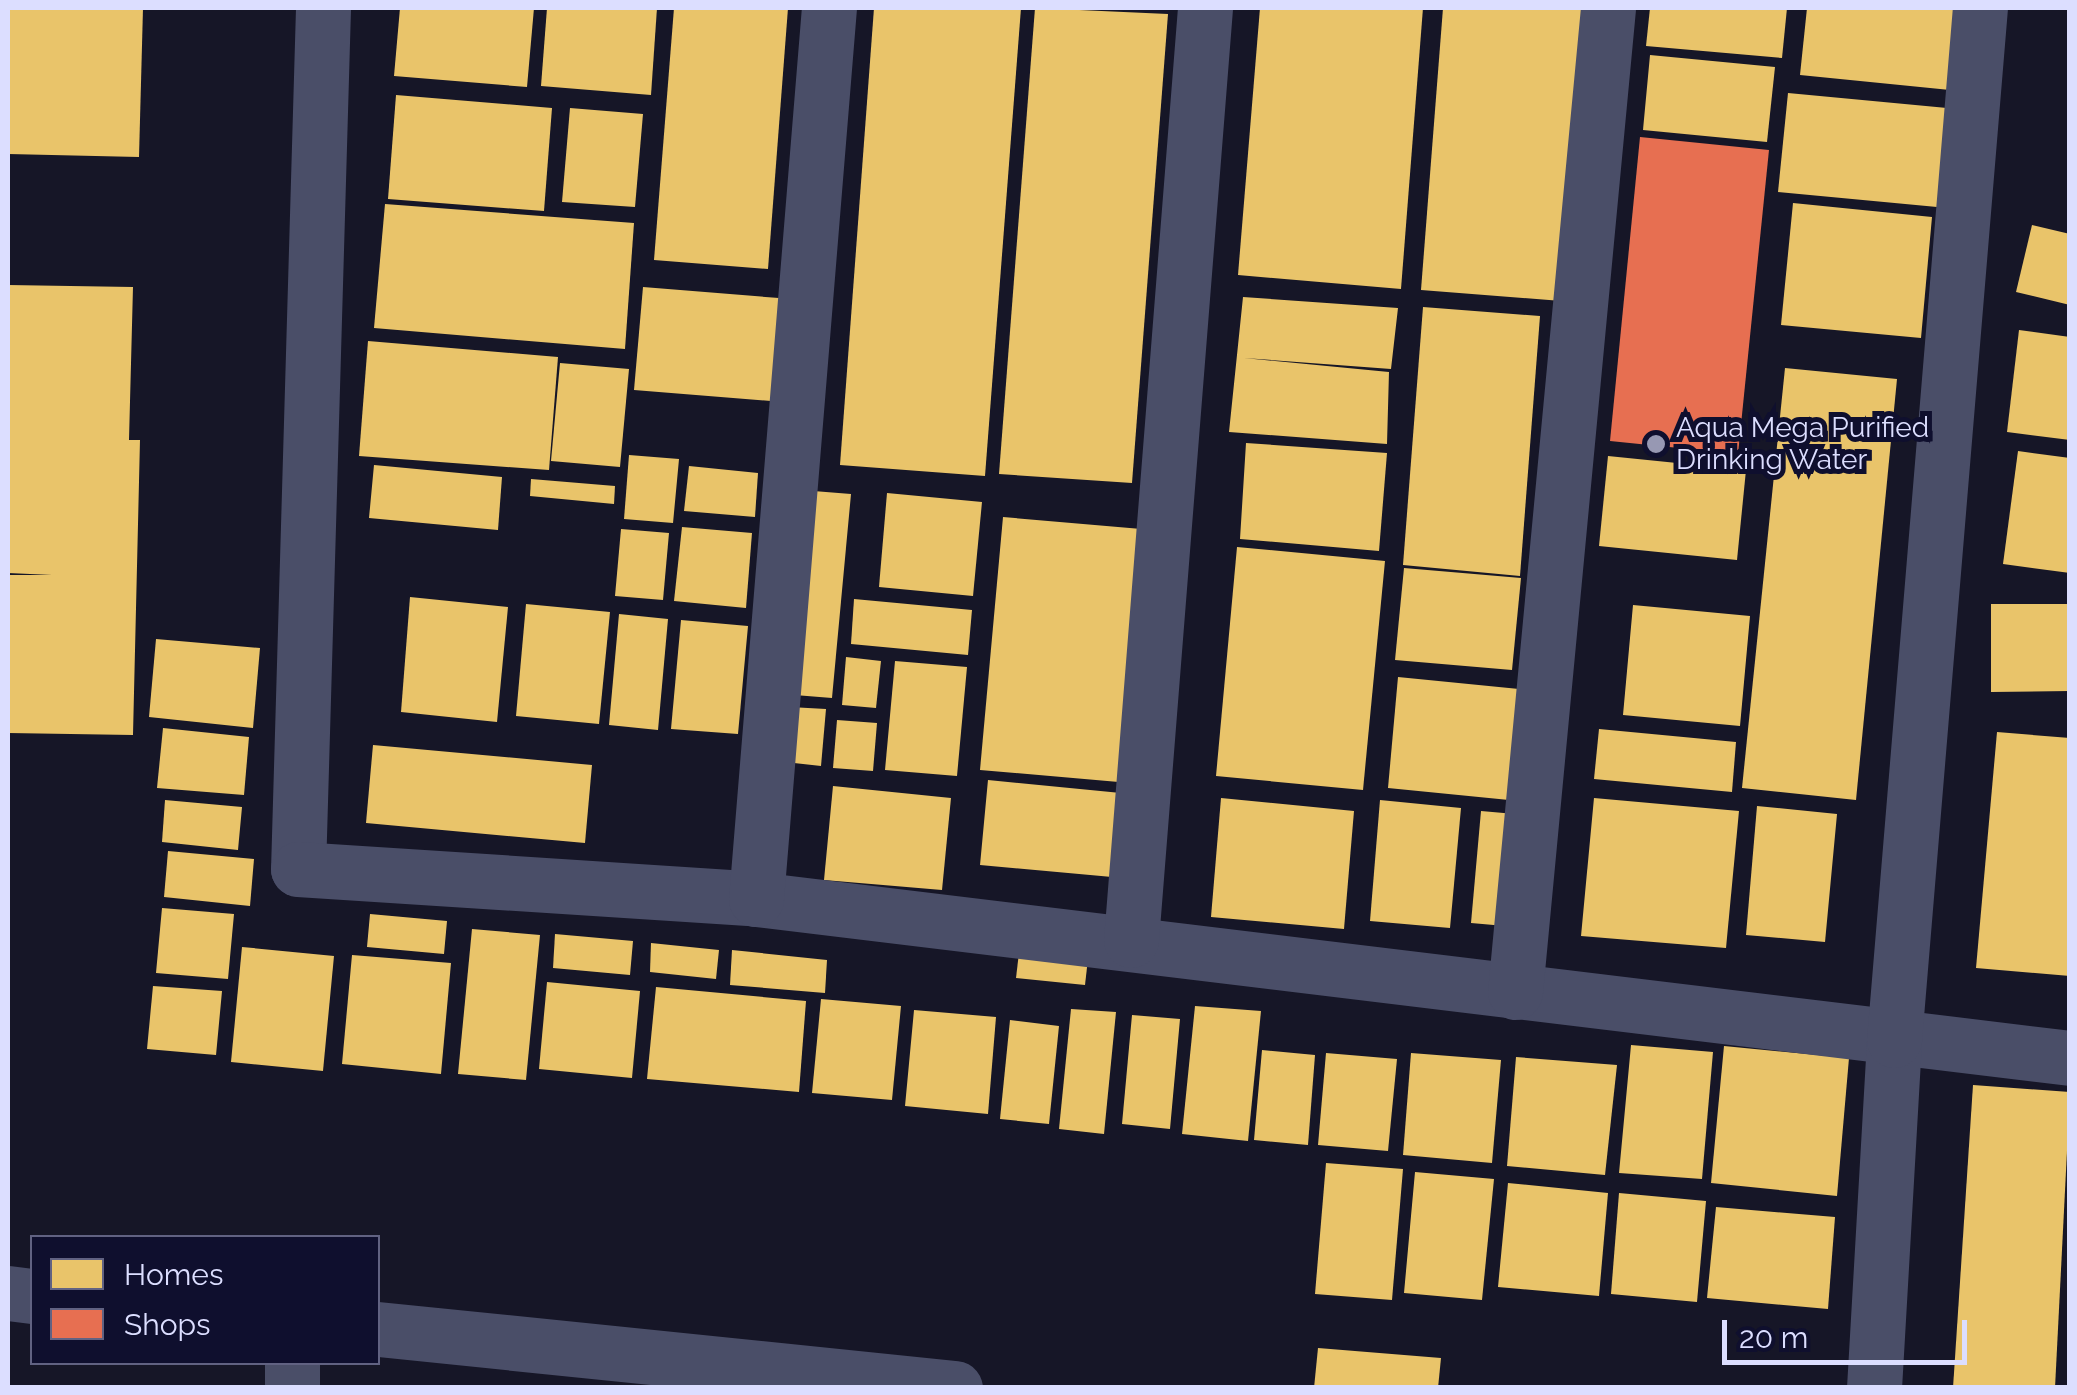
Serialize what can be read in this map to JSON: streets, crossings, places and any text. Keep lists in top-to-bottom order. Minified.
{"places":["Aqua Mega Purified Drinking Water"],"legend":["Homes","Shops"],"scale_bar":"20 m"}
